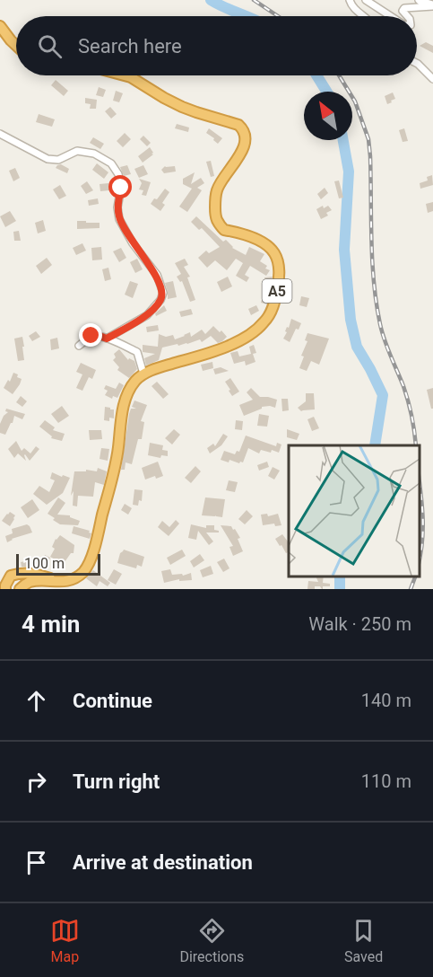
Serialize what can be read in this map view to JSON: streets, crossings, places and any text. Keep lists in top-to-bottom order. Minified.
{"streets":{"highway":["A5"]},"scale_bar":"100 m","north":"top left","page":{"search":"Search here","scale":"100 m","heading":["4 min","Walk · 250 m"],"list":[["Continue","140 m"],["Turn right","110 m"],"Arrive at destination"],"nav":["Map","Directions","Saved"]}}
